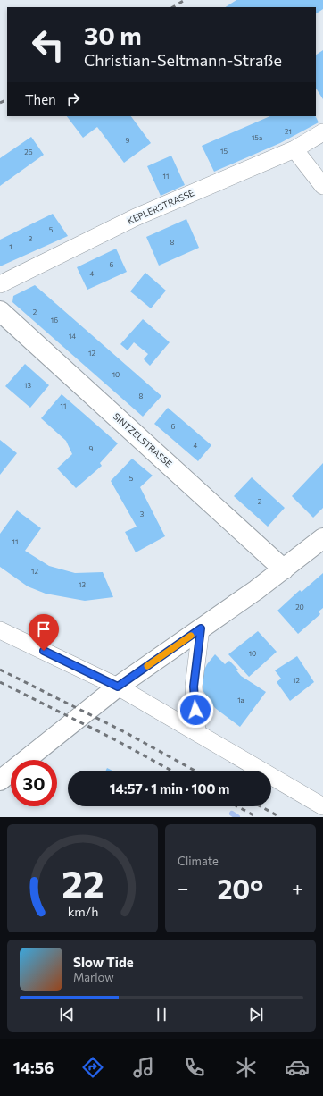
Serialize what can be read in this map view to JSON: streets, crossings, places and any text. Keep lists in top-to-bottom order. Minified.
{"streets":{"main road":["SINTZELSTRASSE"],"street":["KEPLERSTRASSE"]},"house_numbers":["21","15a","9","15","26","11","5","3","8","1","6","4","2","16","14","12","10","13","8","11","6","4","9","5","2","3","11","12","13","20","10","12","1a"],"page":{"turn":["30 m","Christian-Seltmann-Straße"],"then":"Then","limit":"30","trip":"14:57 · 1 min · 100 m","tile":"Climate","heat":["−","20°","+"],"song":["Slow Tide","Marlow"],"tabs":"14:56","gauge":["22","km/h"]}}
